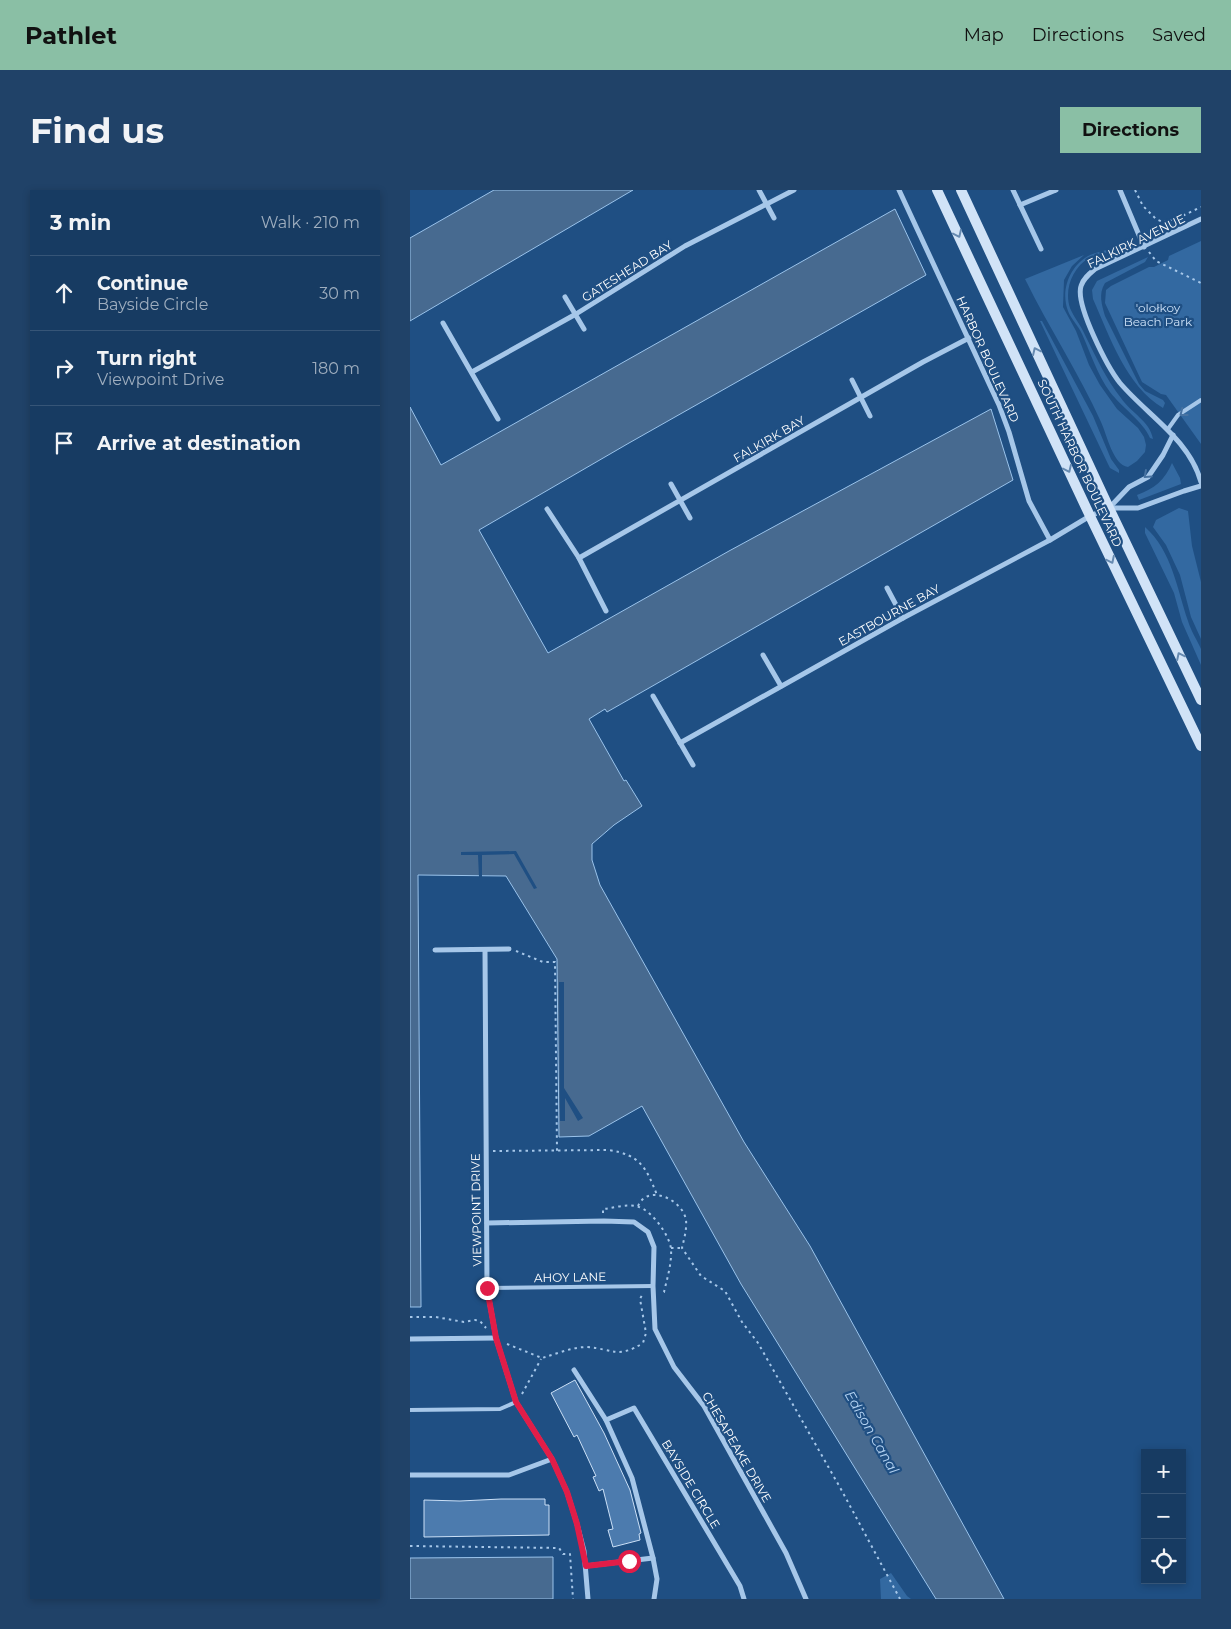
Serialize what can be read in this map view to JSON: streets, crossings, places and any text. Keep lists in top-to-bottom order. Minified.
{"streets":{"main road":["SOUTH HARBOR BOULEVARD"],"street":["FALKIRK AVENUE","GATESHEAD BAY","HARBOR BOULEVARD","FALKIRK BAY","EASTBOURNE BAY","VIEWPOINT DRIVE","CHESAPEAKE DRIVE","BAYSIDE CIRCLE"],"lane":["AHOY LANE"]},"crossings":[["FALKIRK AVENUE","EASTBOURNE BAY"],["HARBOR BOULEVARD","FALKIRK BAY"],["HARBOR BOULEVARD","EASTBOURNE BAY"],["SOUTH HARBOR BOULEVARD","EASTBOURNE BAY"],["VIEWPOINT DRIVE","AHOY LANE"],["VIEWPOINT DRIVE","CHESAPEAKE DRIVE"],["AHOY LANE","CHESAPEAKE DRIVE"]],"water":["Edison Canal"],"parks":["'olołkoy Beach Park"],"page":{"header":"Pathlet","nav":["Map","Directions","Saved"],"buttons":"Directions","title":"Find us","heading":["3 min","Walk · 210 m"],"list":[["Continue","Bayside Circle","30 m"],["Turn right","Viewpoint Drive","180 m"],"Arrive at destination"],"map_buttons":["+","−"]}}
